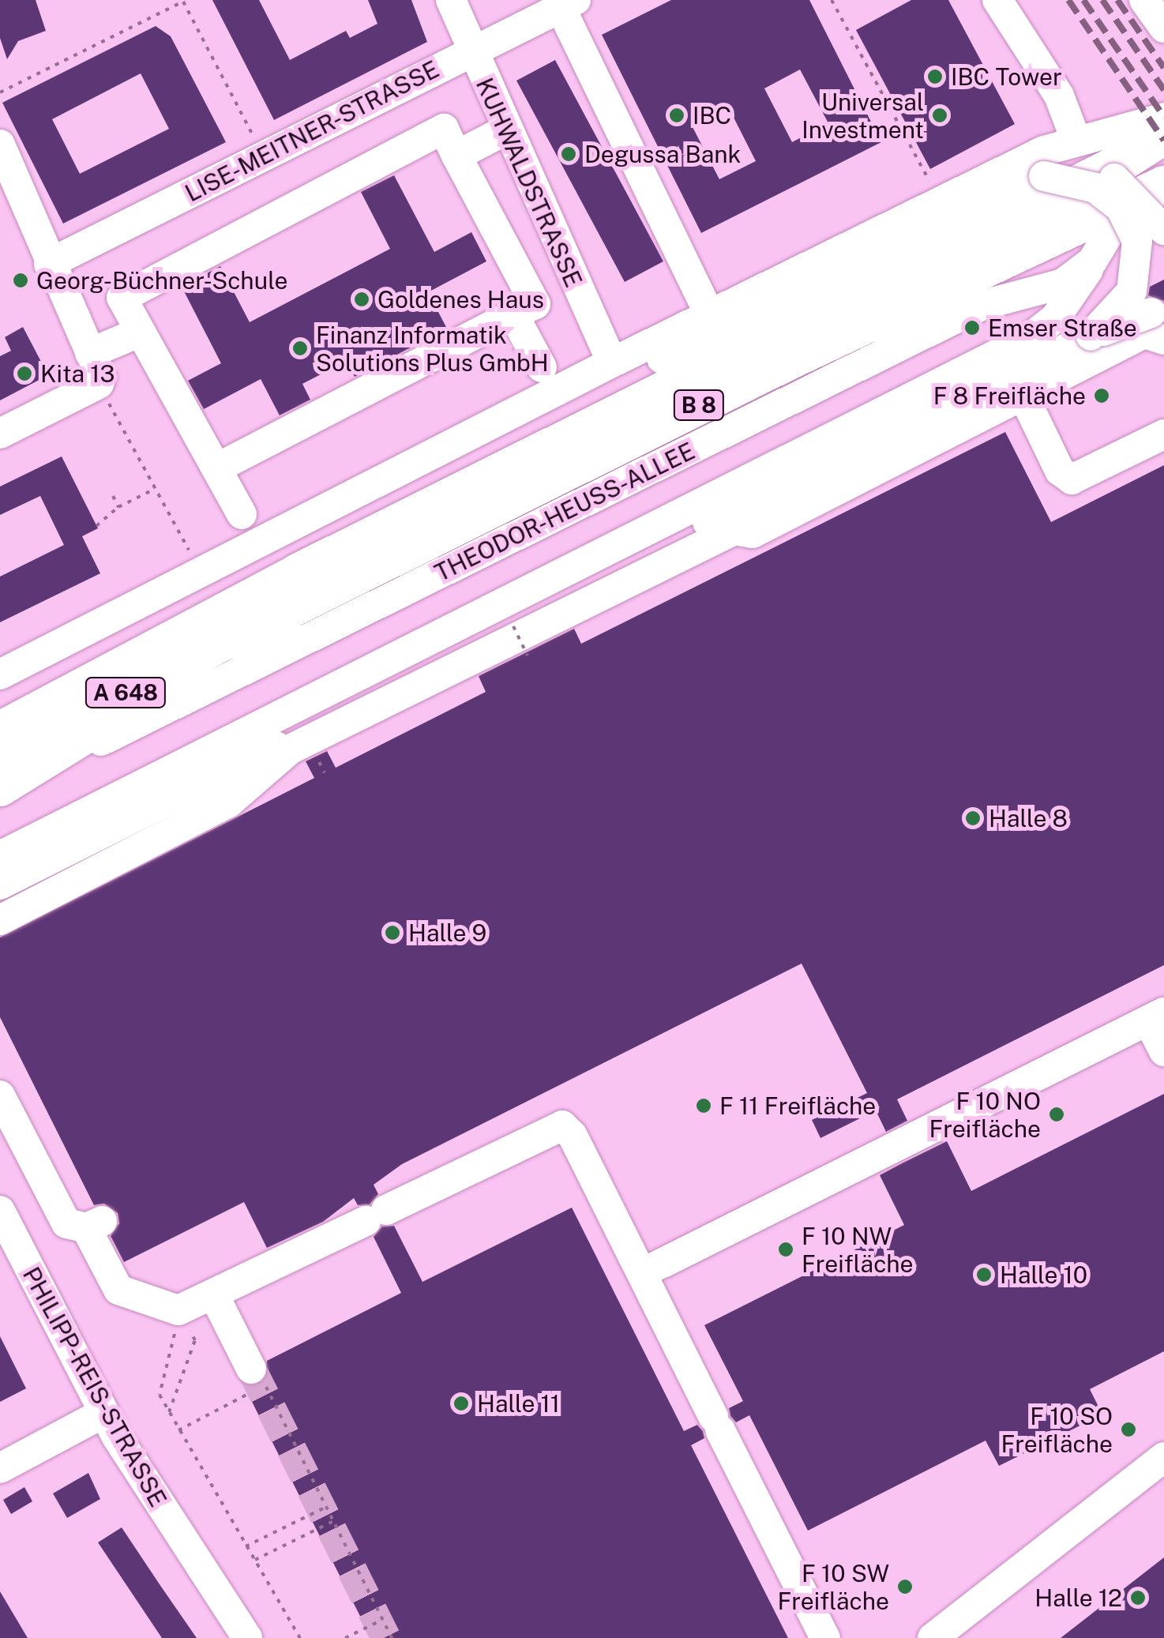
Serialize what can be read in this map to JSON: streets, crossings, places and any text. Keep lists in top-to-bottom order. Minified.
{"streets":{"highway":["THEODOR-HEUSS-ALLEE","A 648"],"main road":["B 8"],"street":["LISE-MEITNER-STRASSE","KUHWALDSTRASSE","PHILIPP-REIS-STRASSE"]},"crossings":[["LISE-MEITNER-STRASSE","KUHWALDSTRASSE"]],"places":["IBC Tower","IBC","Universal Investment","Degussa Bank","Georg-Büchner-Schule","Goldenes Haus","Emser Straße","Finanz Informatik Solutions Plus GmbH","Kita 13","F 8 Freifläche","Halle 8","Halle 9","F 11 Freifläche","F 10 NO Freifläche","F 10 NW Freifläche","Halle 10","Halle 11","F 10 SO Freifläche","F 10 SW Freifläche","Halle 12"]}
